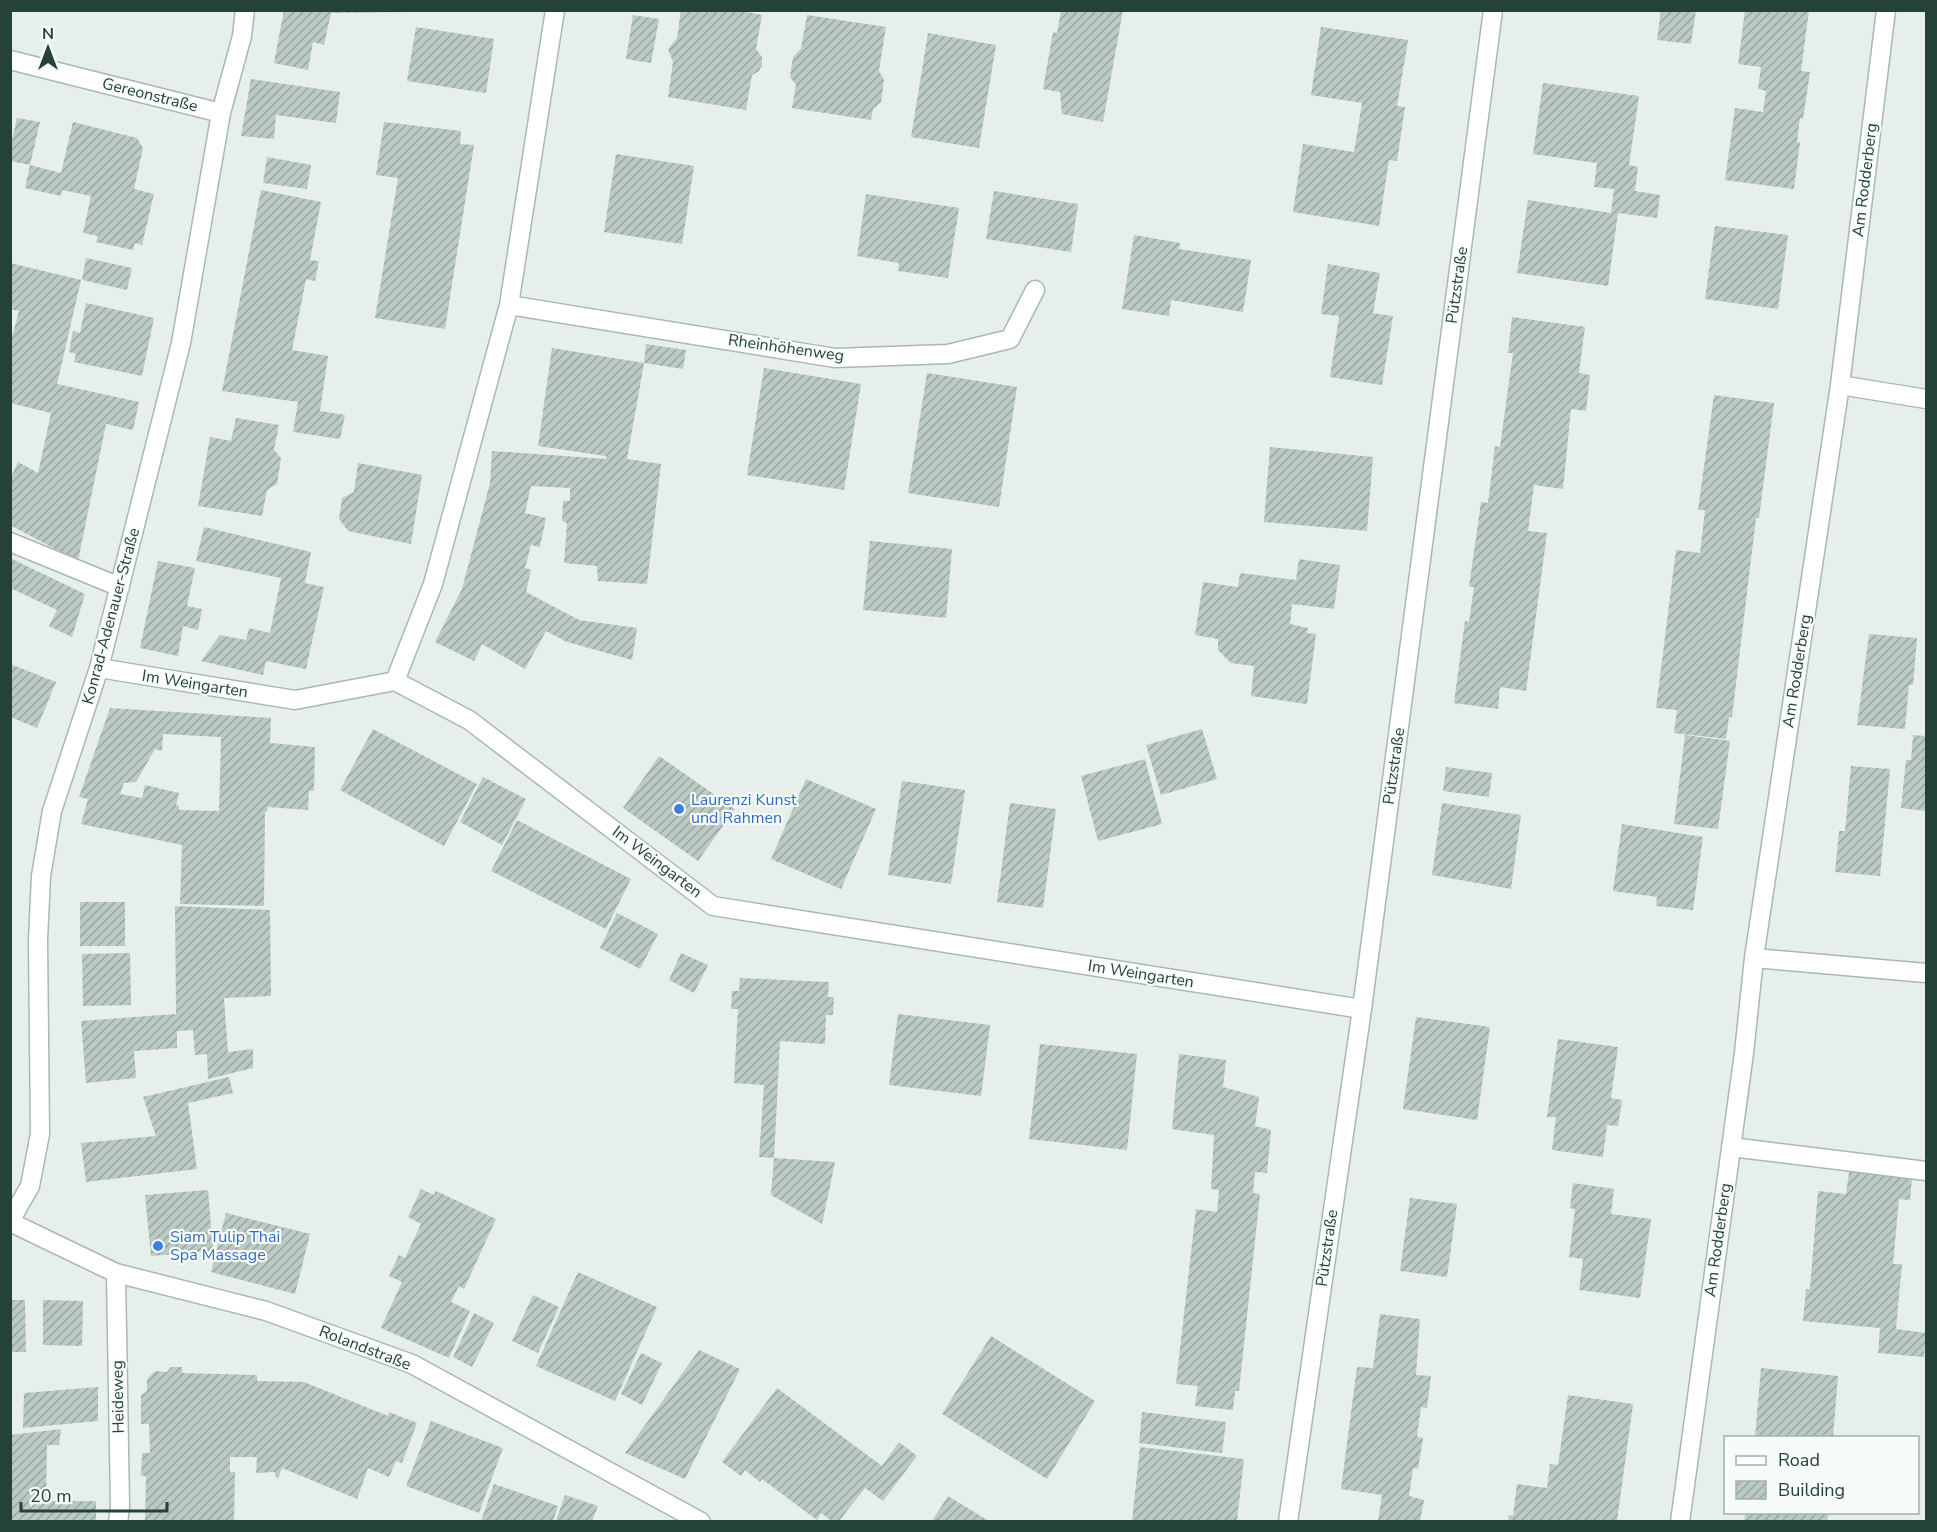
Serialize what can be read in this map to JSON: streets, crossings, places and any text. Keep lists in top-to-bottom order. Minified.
{"streets":{"street":["Gereonstraße","Am Rodderberg","Pützstraße","Rheinhöhenweg","Konrad-Adenauer-Straße","Im Weingarten","Rolandstraße","Heideweg"]},"crossings":[["Gereonstraße","Konrad-Adenauer-Straße"],["Pützstraße","Im Weingarten"],["Konrad-Adenauer-Straße","Im Weingarten"],["Konrad-Adenauer-Straße","Rolandstraße"],["Rolandstraße","Heideweg"]],"places":["Laurenzi Kunst und Rahmen","Siam Tulip Thai Spa Massage"],"legend":["Road","Building"],"scale_bar":"20 m","north":"top"}
